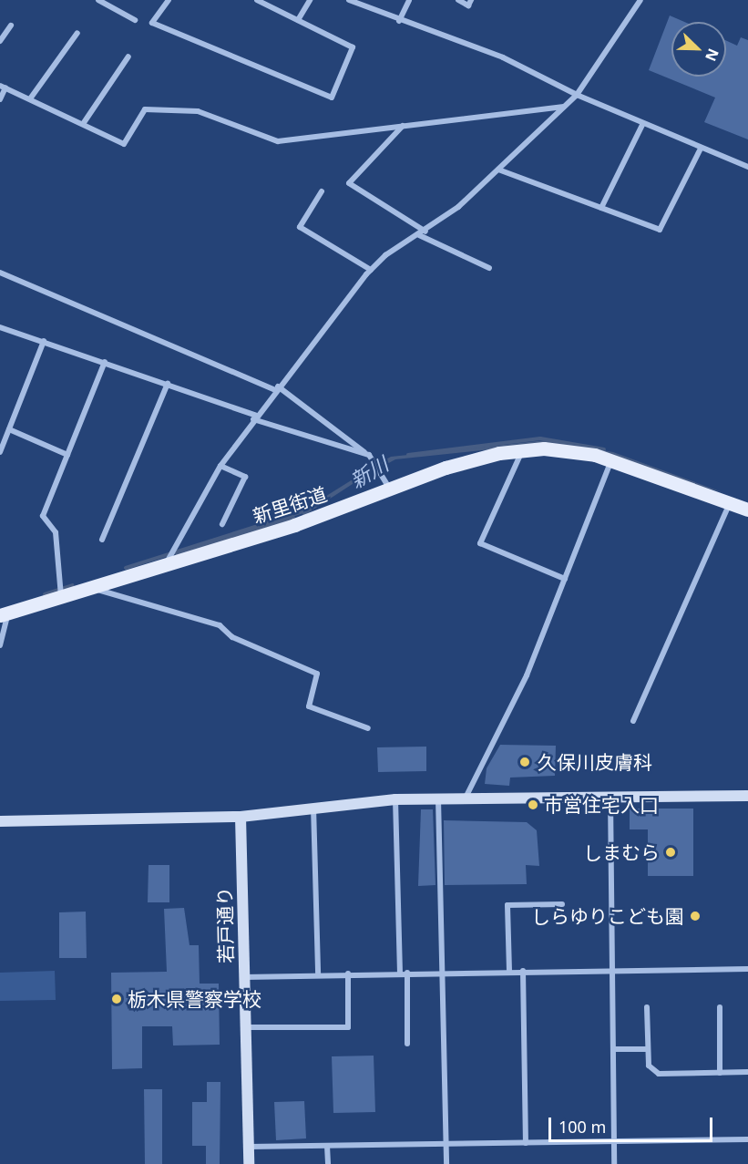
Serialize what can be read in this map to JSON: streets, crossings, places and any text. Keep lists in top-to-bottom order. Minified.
{"streets":{"main road":["新里街道"],"street":["若戸通り"]},"water":["新川"],"places":["久保川皮膚科","市営住宅入口","しまむら","しらゆりこども園","栃木県警察学校"],"scale_bar":"100 m","north":"bottom right"}
